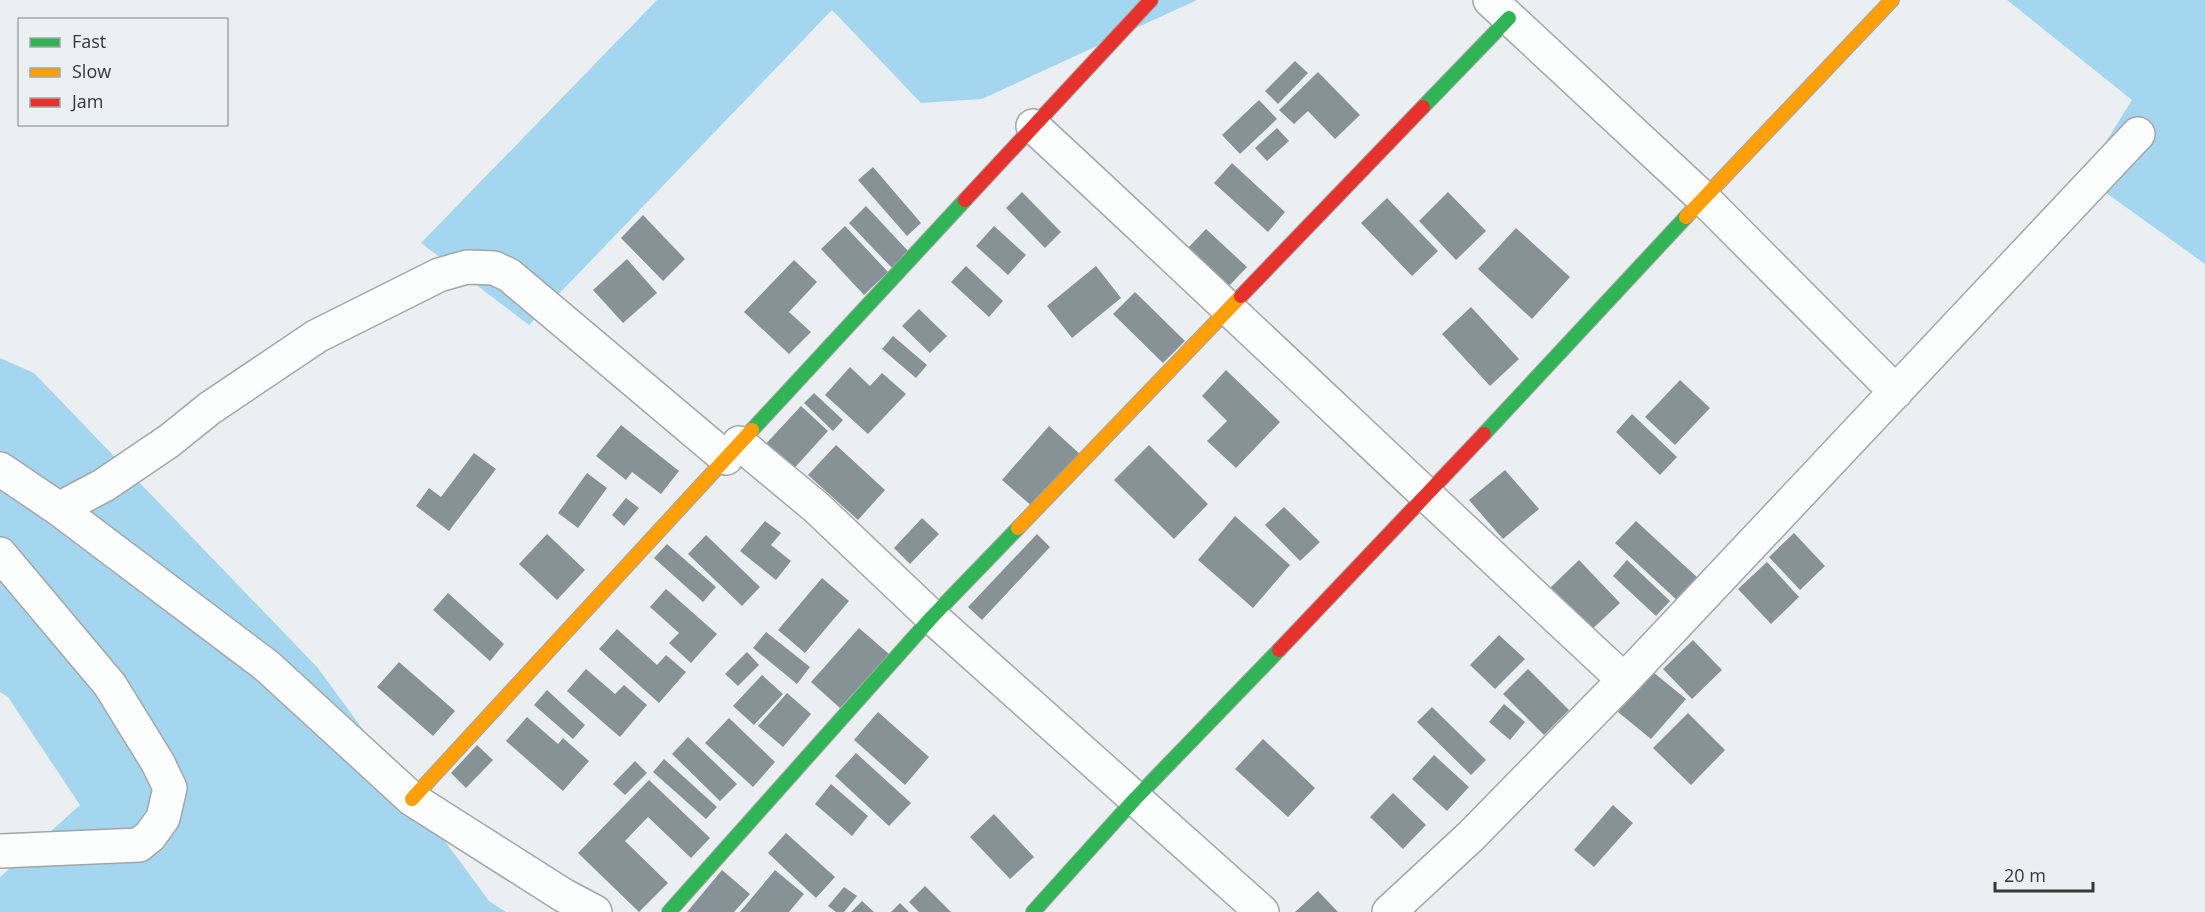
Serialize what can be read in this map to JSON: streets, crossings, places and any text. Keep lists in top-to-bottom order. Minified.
{"legend":["Fast","Slow","Jam"],"scale_bar":"20 m"}
